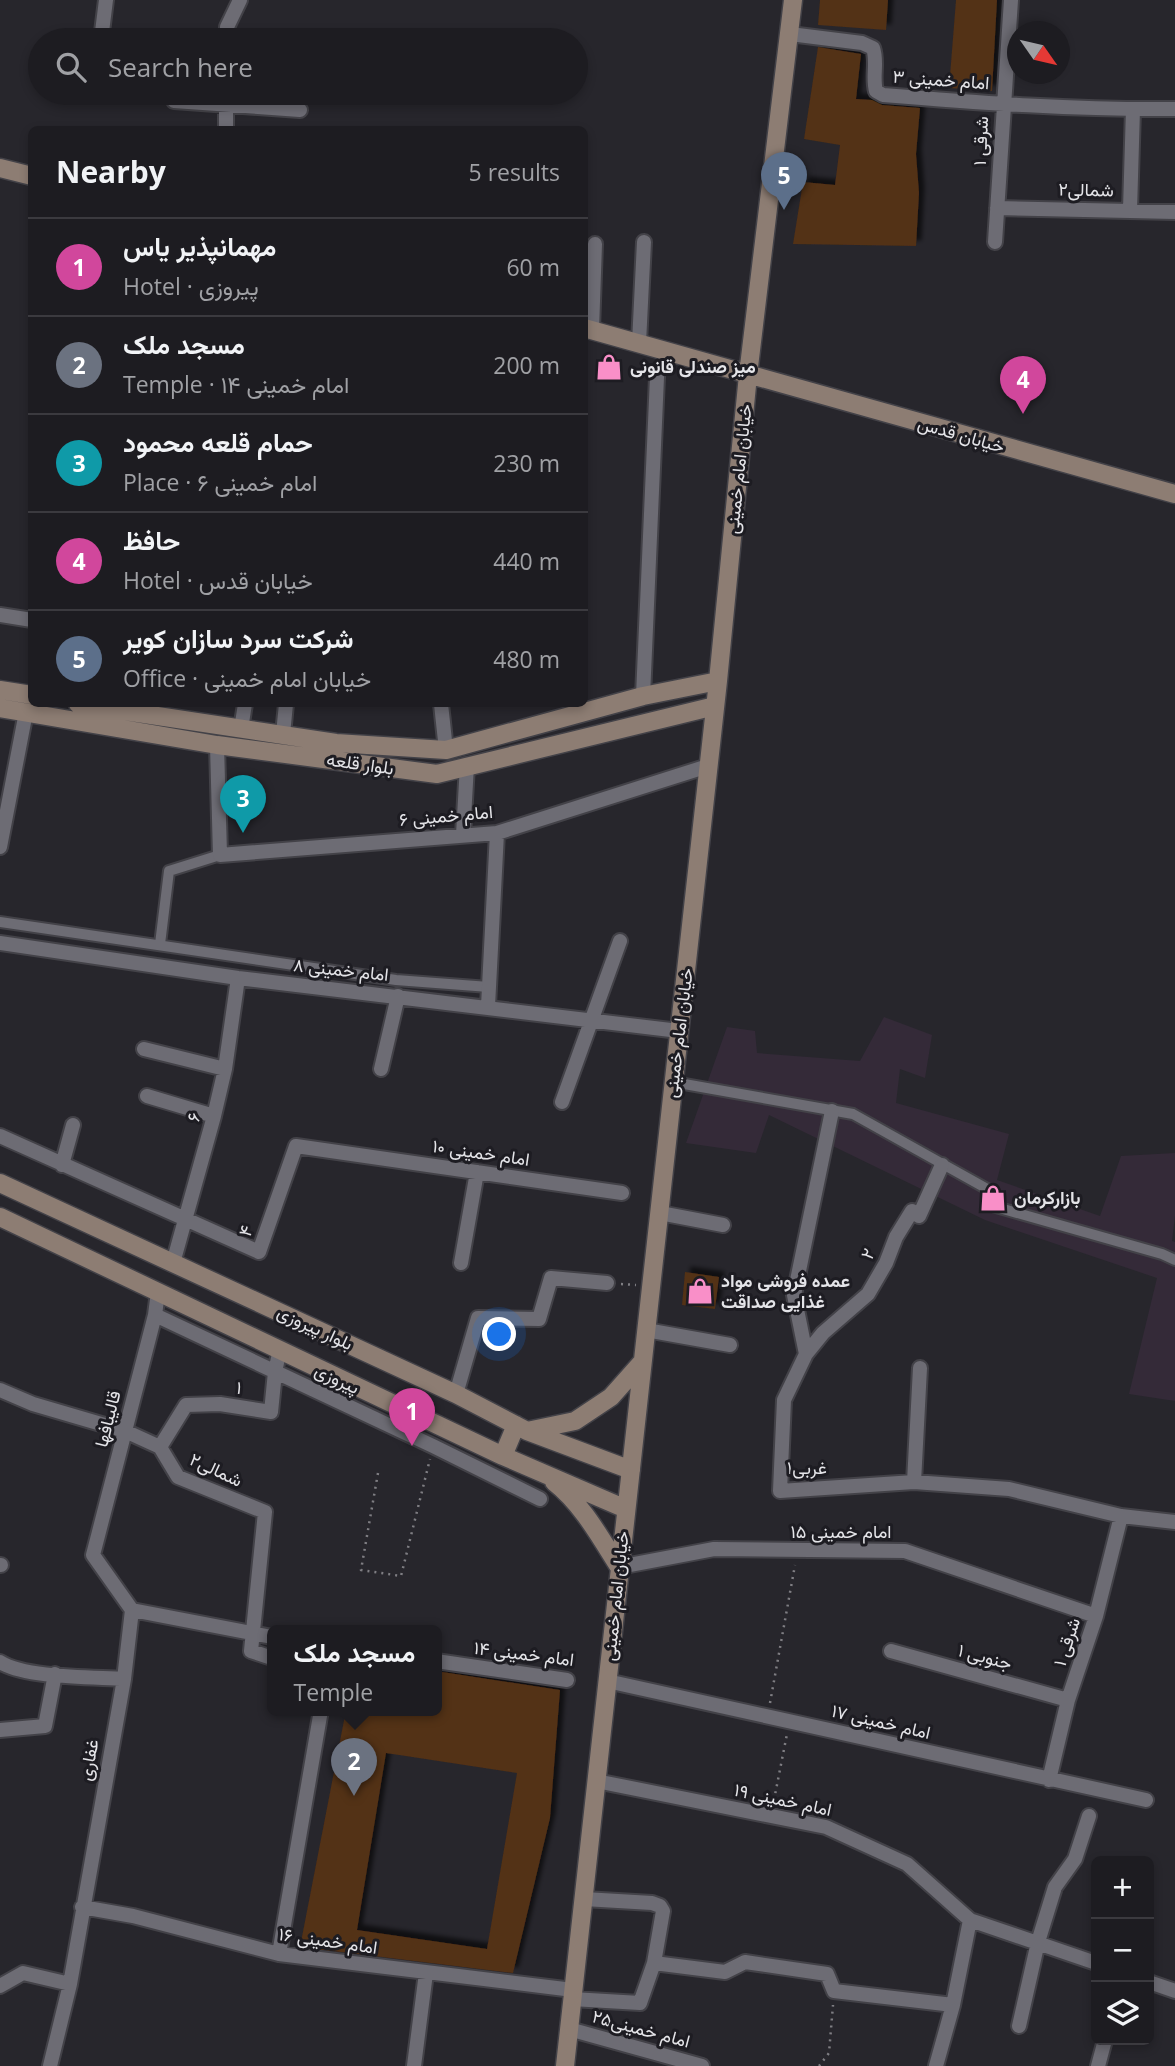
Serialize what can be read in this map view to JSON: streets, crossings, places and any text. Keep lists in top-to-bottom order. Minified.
{"streets":{"main road":["خیابان قدس","خیابان امام خمینی","بلوار قلعه","بلوار پیروزی"],"street":["امام خمینی ۳","شرقی ۱","شمالی۲","امام خمینی ۶","امام خمینی ۸","۶","امام خمینی ۱۰","۴","۲","پیروزی","۱","قالیبافها","غربی۱","امام خمینی ۱۵","۱ شرقی","امام خمینی ۱۴","۱ جنوبی","امام خمینی ۱۷","غفاری","امام خمینی ۱۹","امام خمینی ۱۶","امام خمینی۲۵"]},"crossings":[["امام خمینی ۳","شرقی ۱"],["امام خمینی ۳","خیابان امام خمینی"],["شرقی ۱","شمالی۲"],["شمالی۲","۱"],["خیابان قدس","خیابان امام خمینی"],["خیابان امام خمینی","بلوار قلعه"],["خیابان امام خمینی","امام خمینی ۶"],["خیابان امام خمینی","امام خمینی ۸"],["خیابان امام خمینی","بلوار پیروزی"],["خیابان امام خمینی","امام خمینی ۱۵"],["خیابان امام خمینی","امام خمینی ۱۷"],["خیابان امام خمینی","امام خمینی ۱۹"],["خیابان امام خمینی","امام خمینی ۱۶"],["خیابان امام خمینی","امام خمینی۲۵"],["امام خمینی ۸","۶"],["۶","۴"],["۶","بلوار پیروزی"],["امام خمینی ۱۰","۴"],["۲","غربی۱"],["بلوار پیروزی","۱"],["بلوار پیروزی","قالیبافها"],["پیروزی","۱"],["پیروزی","قالیبافها"],["قالیبافها","غفاری"],["غربی۱","۱ شرقی"],["امام خمینی ۱۵","۱ شرقی"],["۱ شرقی","۱ جنوبی"],["۱ شرقی","امام خمینی ۱۷"],["غفاری","امام خمینی ۱۶"]],"places":{"shop":["میز صندلی قانونی","بازارکرمان","عمده فروشی مواد غذایی صداقت"]},"north":"bottom right","page":{"search":"Search here","heading":["Nearby","5 results"],"pins":["5","4","3","1","2"],"list":[{"mark":"1","name":"مهمانپذیر یاس","note":"Hotel · پیروزی","value":"60 m"},{"mark":"2","name":"مسجد ملک","note":"Temple · امام خمینی ۱۴","value":"200 m"},{"mark":"3","name":"حمام قلعه محمود","note":"Place · امام خمینی ۶","value":"230 m"},{"mark":"4","name":"حافظ","note":"Hotel · خیابان قدس","value":"440 m"},{"mark":"5","name":"شرکت سرد سازان کویر","note":"Office · خیابان امام خمینی","value":"480 m"}],"popup":["مسجد ملک","Temple"],"map_buttons":["+","−"]}}
